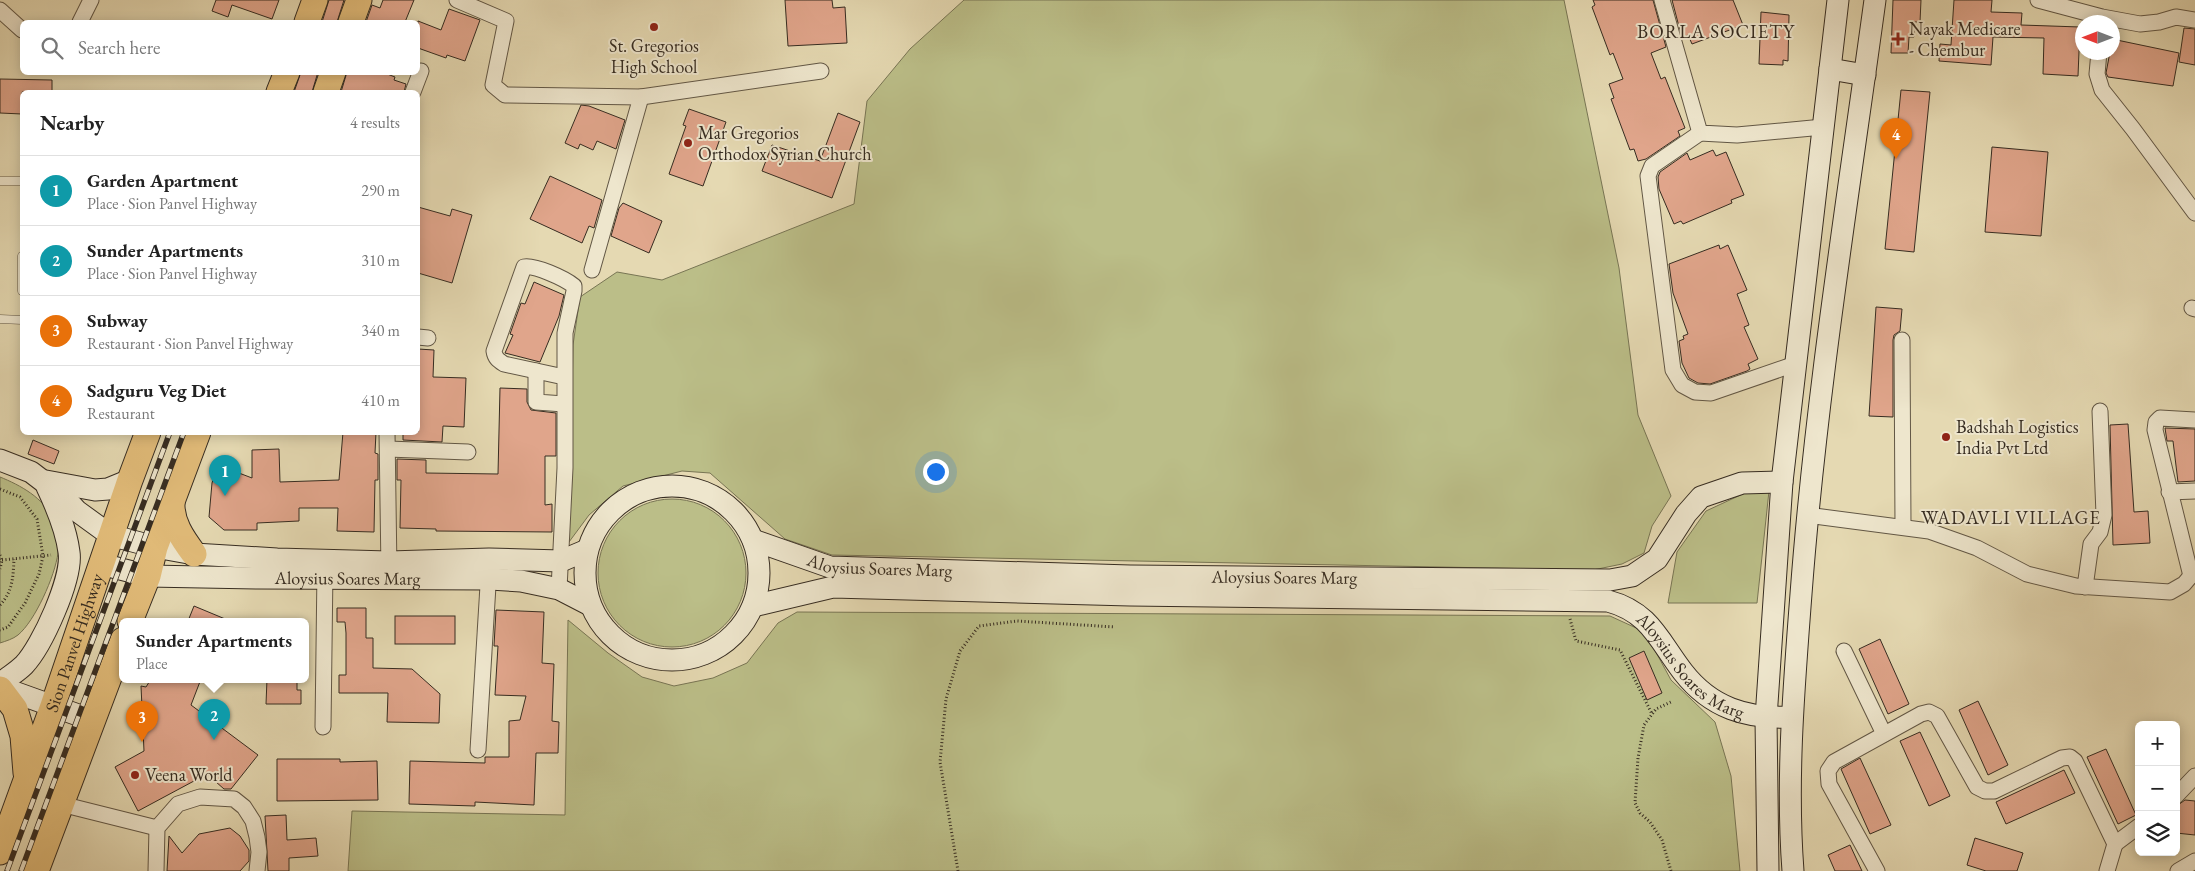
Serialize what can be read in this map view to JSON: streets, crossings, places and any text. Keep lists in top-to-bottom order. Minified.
{"streets":{"highway":["Sion Panvel Highway"],"main road":["Aloysius Soares Marg"]},"crossings":[["Aloysius Soares Marg","Sion Panvel Highway"]],"districts":["BORLA SOCIETY","WADAVLI VILLAGE"],"places":{"other":["St. Gregorios High School","Mar Gregorios Orthodox Syrian Church","Badshah Logistics India Pvt Ltd","Veena World"],"health":["Nayak Medicare - Chembur"]},"north":"left","page":{"search":"Search here","heading":["Nearby","4 results"],"pins":["4","1","2","3"],"list":[{"mark":"1","name":"Garden Apartment","note":"Place · Sion Panvel Highway","value":"290 m"},{"mark":"2","name":"Sunder Apartments","note":"Place · Sion Panvel Highway","value":"310 m"},{"mark":"3","name":"Subway","note":"Restaurant · Sion Panvel Highway","value":"340 m"},{"mark":"4","name":"Sadguru Veg Diet","note":"Restaurant","value":"410 m"}],"popup":["Sunder Apartments","Place"],"map_buttons":["+","−"]}}
